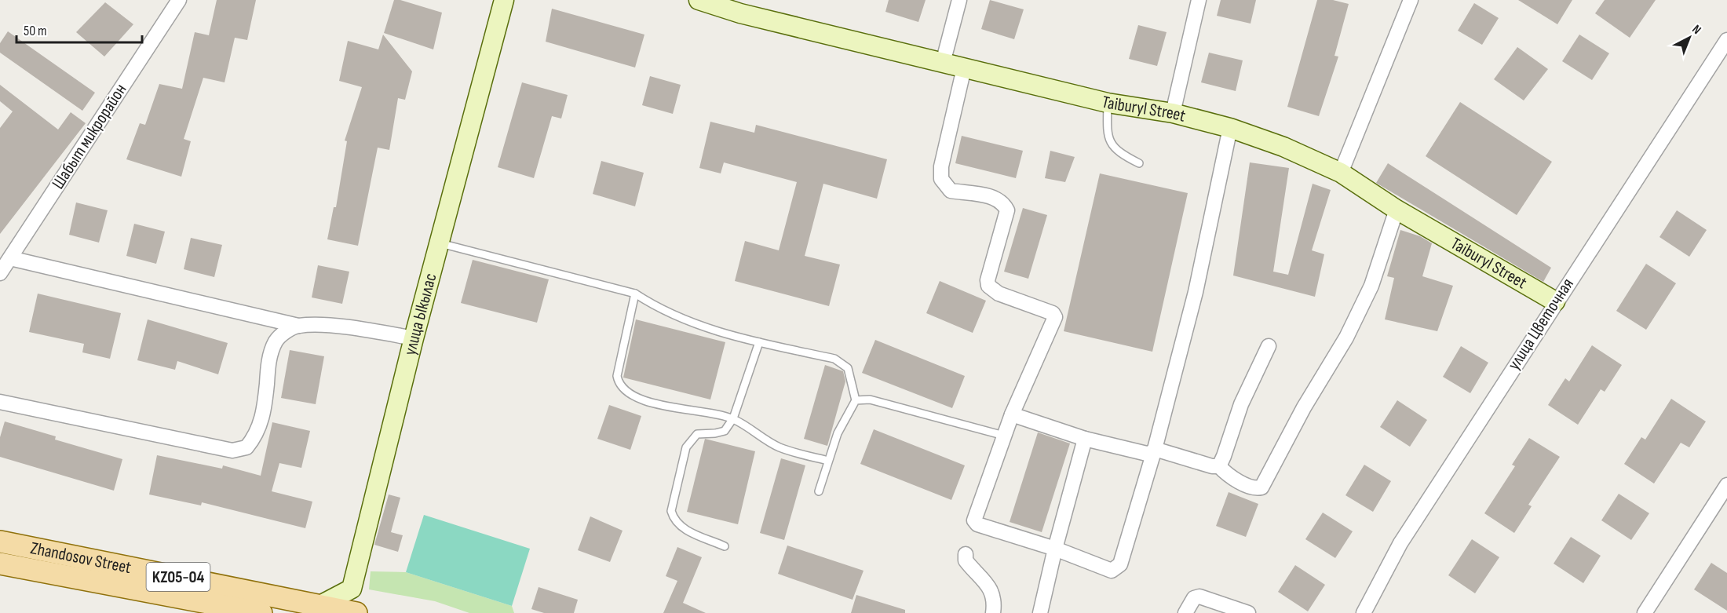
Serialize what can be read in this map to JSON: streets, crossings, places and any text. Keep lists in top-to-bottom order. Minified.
{"streets":{"main road":["Zhandosov Street","KZ05-04"],"street":["Taiburyl Street","Шабыт микрорайон","улица Ыкылас","улица Цветочная"]},"crossings":[["Taiburyl Street","улица Цветочная"],["улица Ыкылас","Zhandosov Street"]],"scale_bar":"50 m","north":"top right"}
